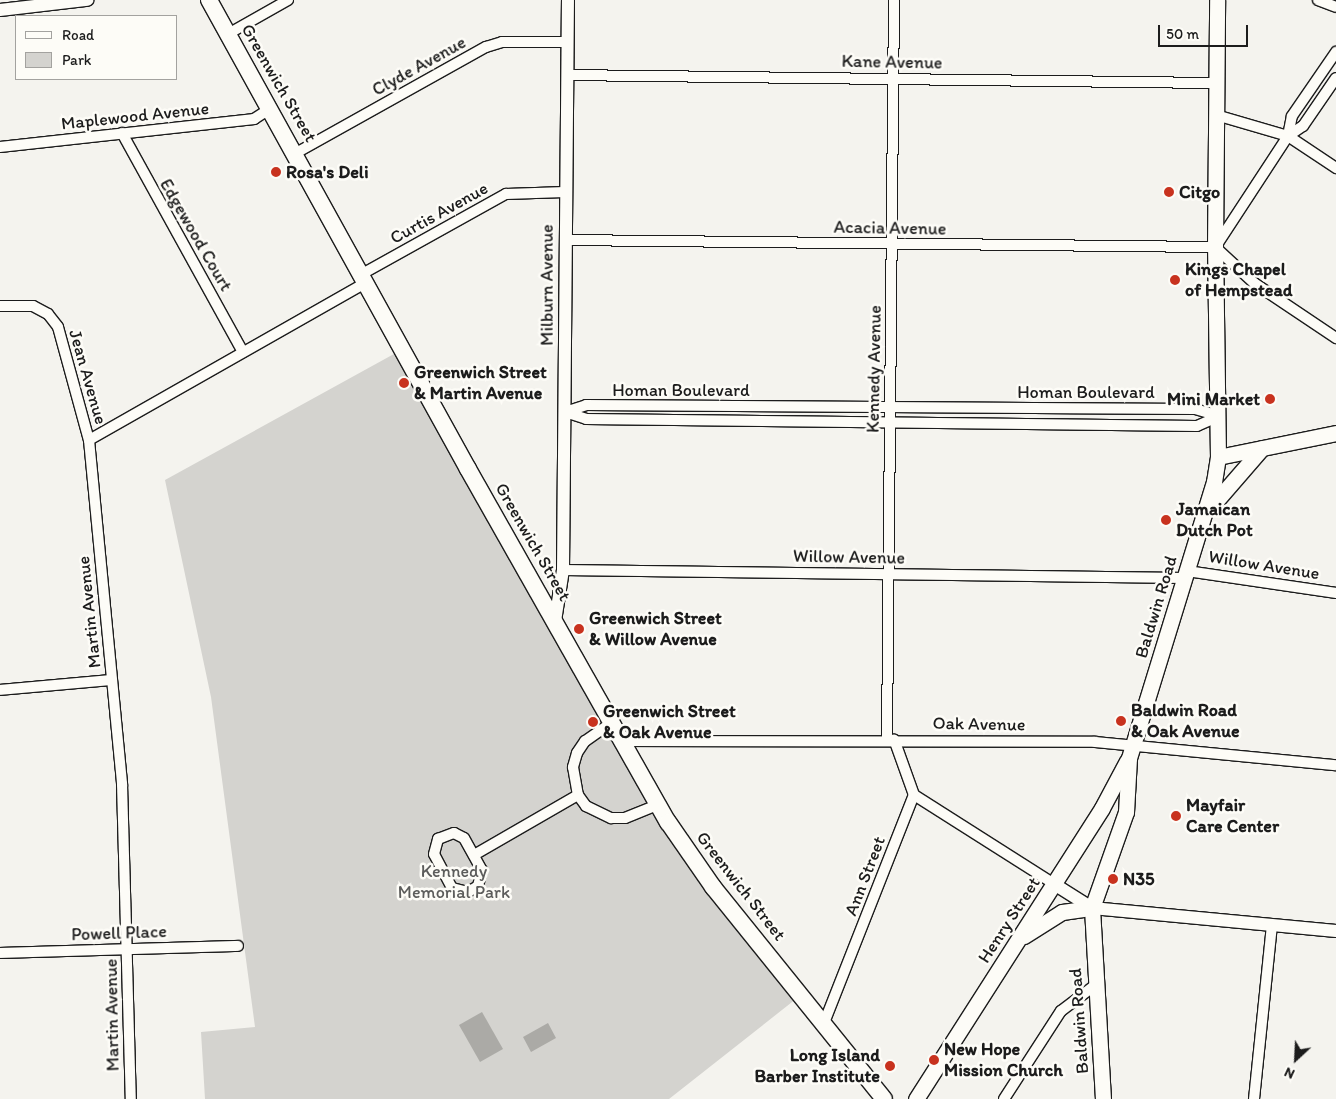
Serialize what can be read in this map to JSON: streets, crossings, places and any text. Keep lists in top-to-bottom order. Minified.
{"streets":{"main road":["Greenwich Street","Baldwin Road","Henry Street"],"street":["Kane Avenue","Clyde Avenue","Maplewood Avenue","Curtis Avenue","Acacia Avenue","Edgewood Court","Milburn Avenue","Kennedy Avenue","Jean Avenue","Homan Boulevard","Willow Avenue","Martin Avenue","Oak Avenue","Ann Street","Powell Place"]},"crossings":[["Kane Avenue","Milburn Avenue"],["Kane Avenue","Kennedy Avenue"],["Kane Avenue","Baldwin Road"],["Clyde Avenue","Greenwich Street"],["Clyde Avenue","Milburn Avenue"],["Greenwich Street","Maplewood Avenue"],["Greenwich Street","Curtis Avenue"],["Greenwich Street","Oak Avenue"],["Greenwich Street","Ann Street"],["Maplewood Avenue","Edgewood Court"],["Curtis Avenue","Milburn Avenue"],["Acacia Avenue","Milburn Avenue"],["Acacia Avenue","Kennedy Avenue"],["Acacia Avenue","Baldwin Road"],["Milburn Avenue","Homan Boulevard"],["Milburn Avenue","Willow Avenue"],["Kennedy Avenue","Homan Boulevard"],["Kennedy Avenue","Willow Avenue"],["Kennedy Avenue","Oak Avenue"],["Jean Avenue","Martin Avenue"],["Homan Boulevard","Baldwin Road"],["Willow Avenue","Baldwin Road"],["Baldwin Road","Oak Avenue"],["Baldwin Road","Henry Street"],["Martin Avenue","Powell Place"],["Oak Avenue","Henry Street"]],"parks":["Kennedy Memorial Park"],"places":["Rosa's Deli","Citgo","Kings Chapel of Hempstead","Greenwich Street & Martin Avenue","Mini Market","Jamaican Dutch Pot","Greenwich Street & Willow Avenue","Baldwin Road & Oak Avenue","Greenwich Street & Oak Avenue","Mayfair Care Center","N35","New Hope Mission Church","Long Island Barber Institute"],"legend":["Road","Park"],"scale_bar":"50 m","north":"bottom left"}
